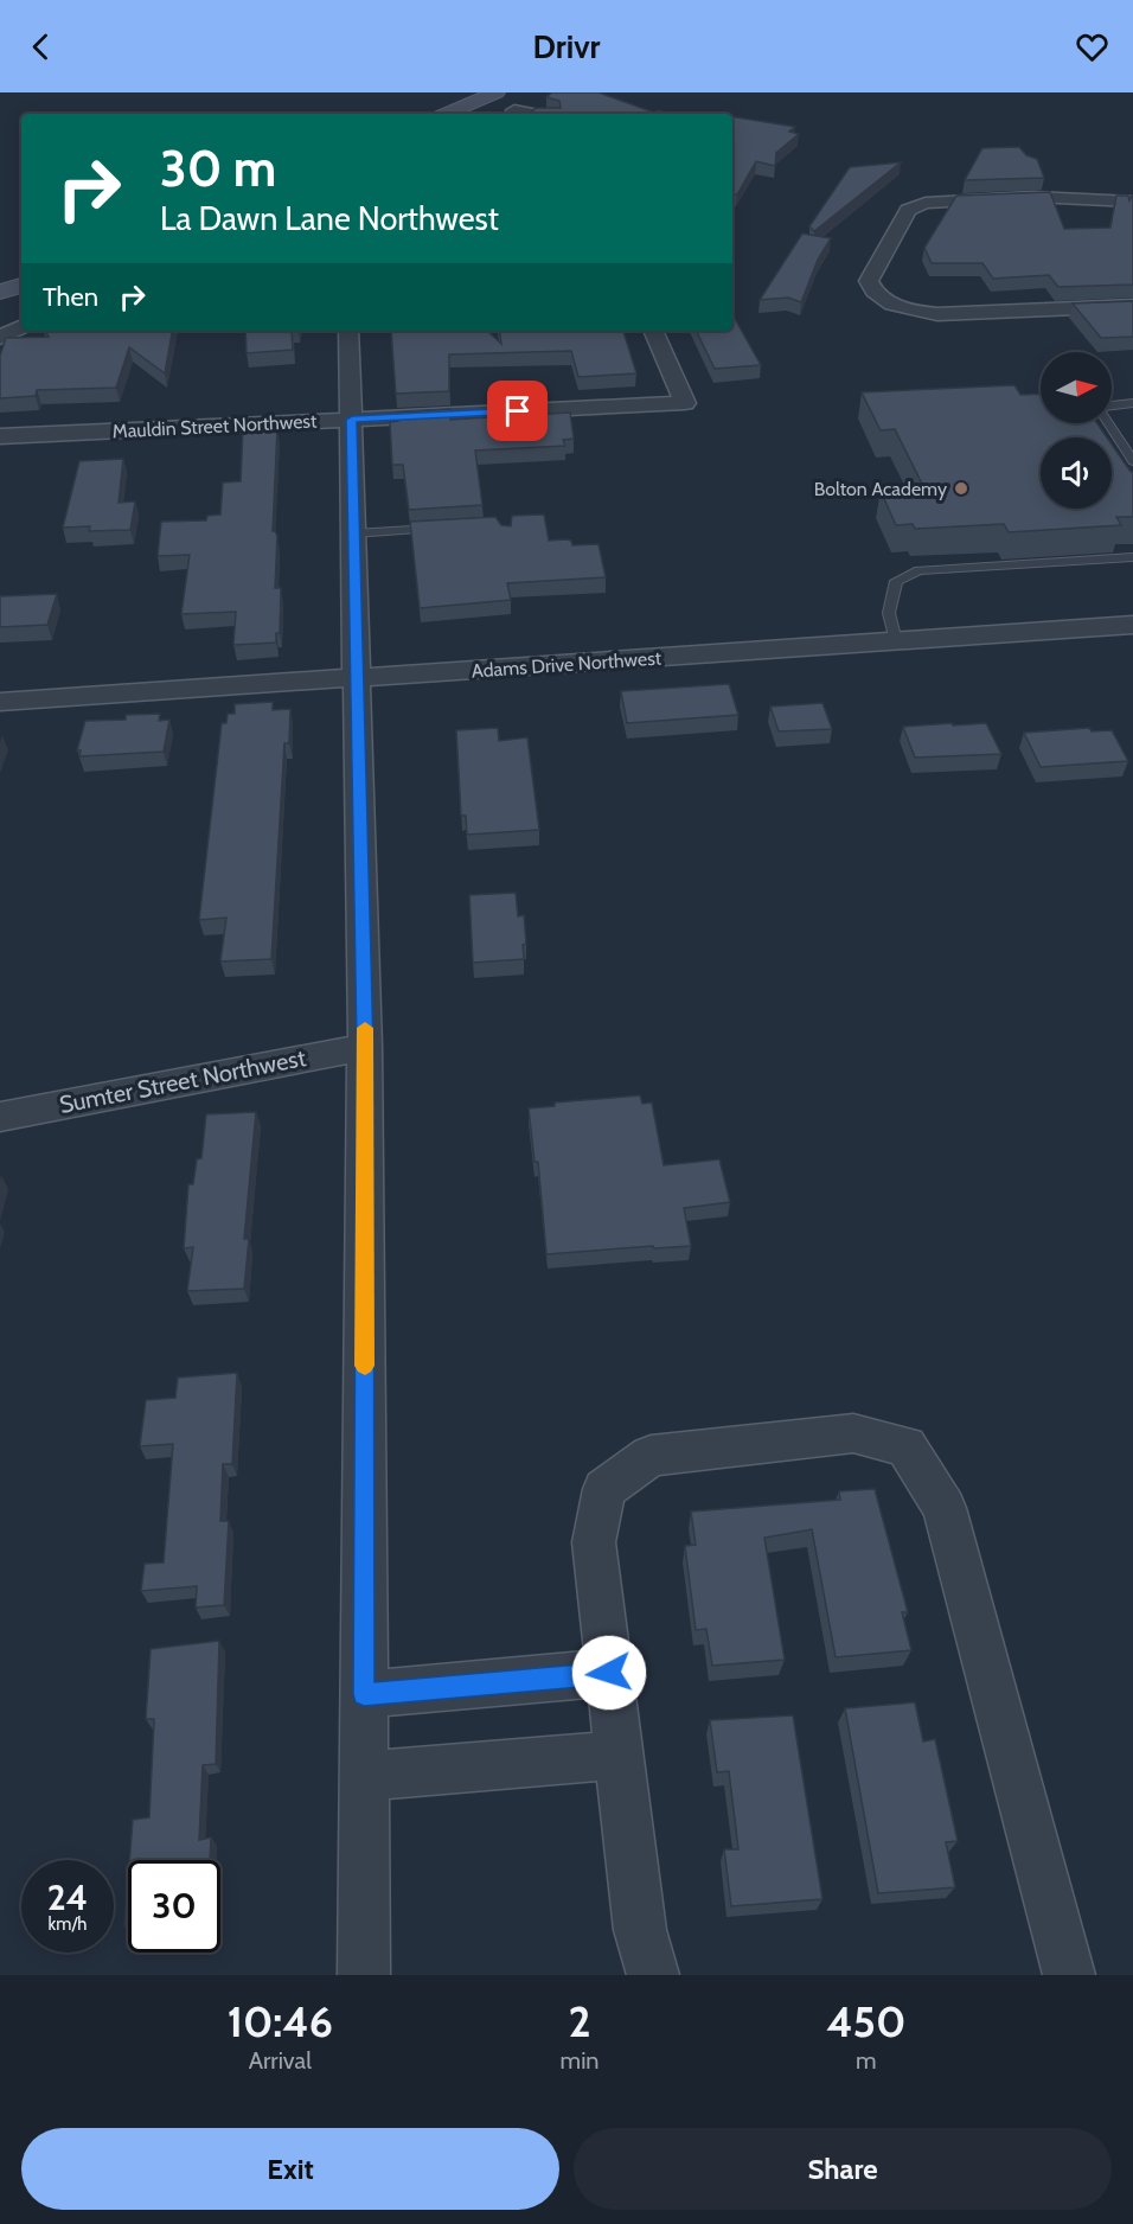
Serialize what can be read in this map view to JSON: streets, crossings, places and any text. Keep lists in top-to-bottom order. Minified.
{"streets":{"street":["Mauldin Street Northwest","Adams Drive Northwest","Sumter Street Northwest"]},"places":["Bolton Academy"],"north":"right","page":{"header":"Drivr","turn":["30 m","La Dawn Lane Northwest"],"then":"Then","speed":"24 km/h","limit":"30","eta":["10:46","Arrival","2","min","450","m"],"buttons":["Exit","Share"]}}
